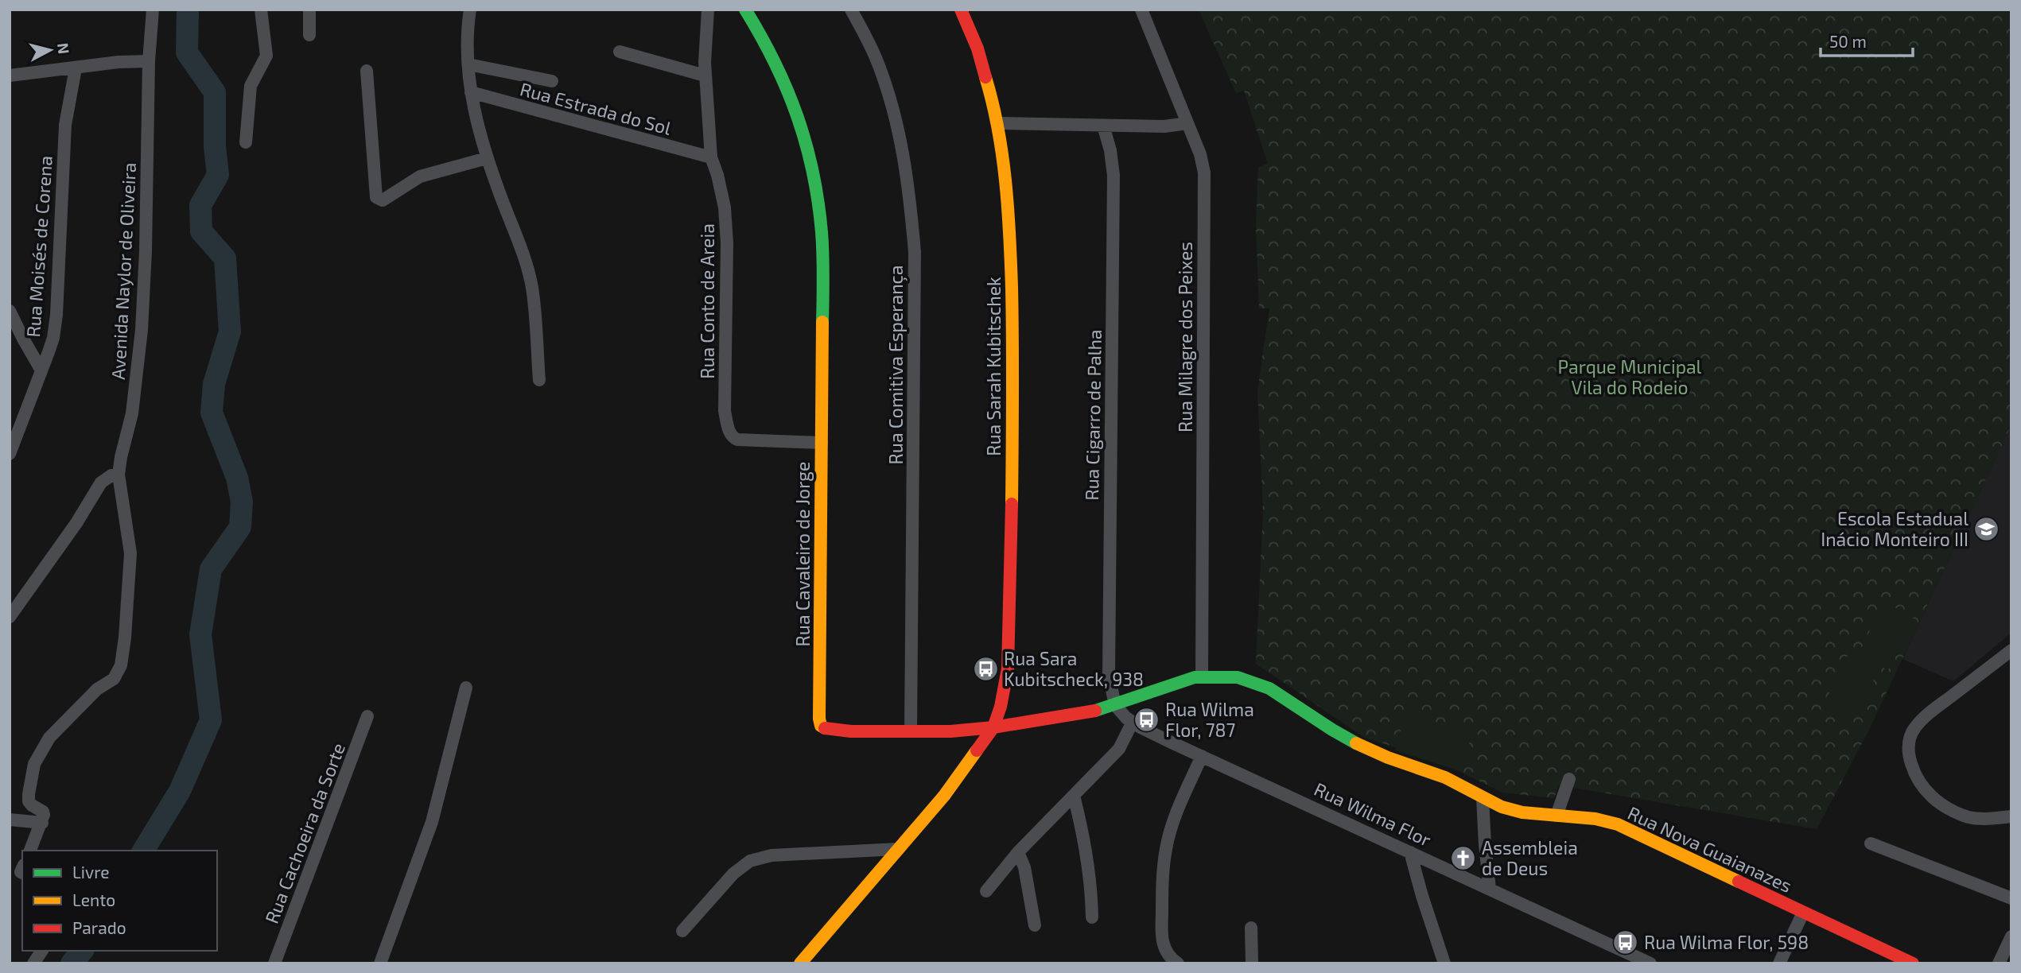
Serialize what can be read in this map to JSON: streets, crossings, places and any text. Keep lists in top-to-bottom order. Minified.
{"streets":{"street":["Rua Estrada do Sol","Rua Moisés de Corena","Avenida Naylor de Oliveira","Rua Conto de Areia","Rua Milagre dos Peixes","Rua Comitiva Esperança","Rua Sarah Kubitschek","Rua Cigarro de Palha","Rua Cavaleiro de Jorge","Rua Wilma Flor","Rua Cachoeira da Sorte","Rua Nova Guaianazes"]},"crossings":[["Rua Estrada do Sol","Rua Conto de Areia"],["Rua Conto de Areia","Rua Cavaleiro de Jorge"],["Rua Milagre dos Peixes","Rua Cavaleiro de Jorge"],["Rua Milagre dos Peixes","Rua Nova Guaianazes"],["Rua Comitiva Esperança","Rua Cavaleiro de Jorge"],["Rua Sarah Kubitschek","Rua Cavaleiro de Jorge"],["Rua Cigarro de Palha","Rua Cavaleiro de Jorge"],["Rua Cigarro de Palha","Rua Wilma Flor"],["Rua Cavaleiro de Jorge","Rua Wilma Flor"],["Rua Cavaleiro de Jorge","Rua Nova Guaianazes"]],"parks":["Parque Municipal Vila do Rodeio"],"places":{"school or university":["Escola Estadual Inácio Monteiro III"],"bus stop":["Rua Sara Kubitscheck, 938","Rua Wilma Flor, 787","Rua Wilma Flor, 598"],"church":["Assembleia de Deus"]},"legend":["Livre","Lento","Parado"],"scale_bar":"50 m","north":"right"}
